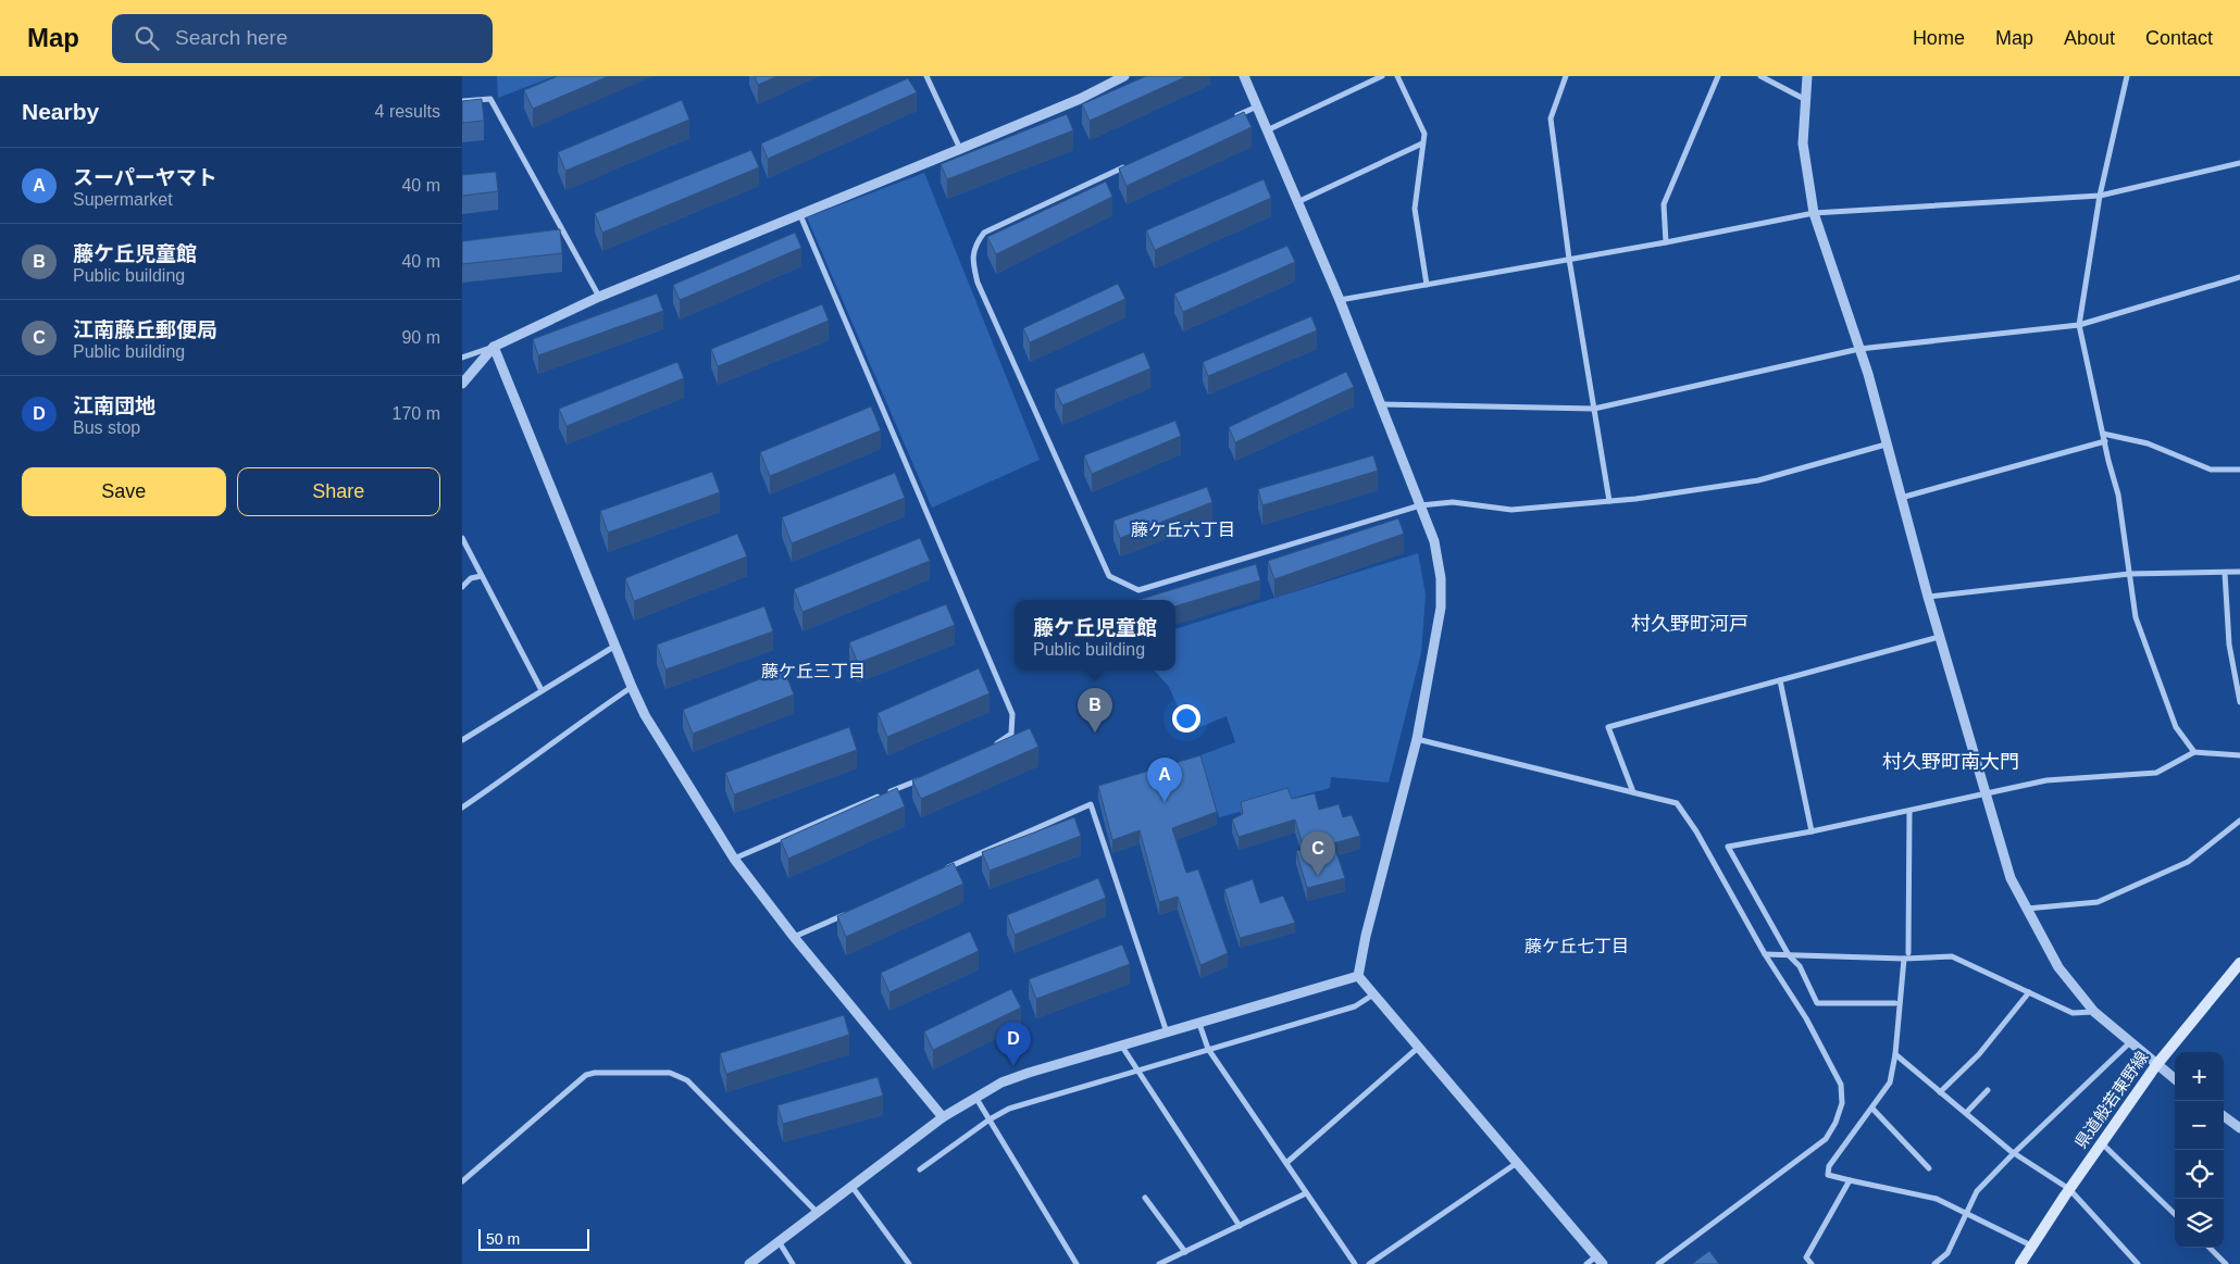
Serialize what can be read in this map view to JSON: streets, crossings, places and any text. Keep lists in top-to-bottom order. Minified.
{"streets":{"main road":["県道般若東野線"]},"districts":["藤ケ丘六丁目","村久野町河戸","藤ケ丘三丁目","村久野町南大門","藤ケ丘七丁目"],"scale_bar":"50 m","page":{"header":"Map","search":"Search here","nav":["Home","Map","About","Contact"],"heading":["Nearby","4 results"],"list":[{"mark":"A","name":"スーパーヤマト","note":"Supermarket","value":"40 m"},{"mark":"B","name":"藤ケ丘児童館","note":"Public building","value":"40 m"},{"mark":"C","name":"江南藤丘郵便局","note":"Public building","value":"90 m"},{"mark":"D","name":"江南団地","note":"Bus stop","value":"170 m"}],"buttons":["Save","Share"],"popup":["藤ケ丘児童館","Public building"],"pins":["B","A","C","D"],"map_buttons":["+","−"],"scale":"50 m"}}
